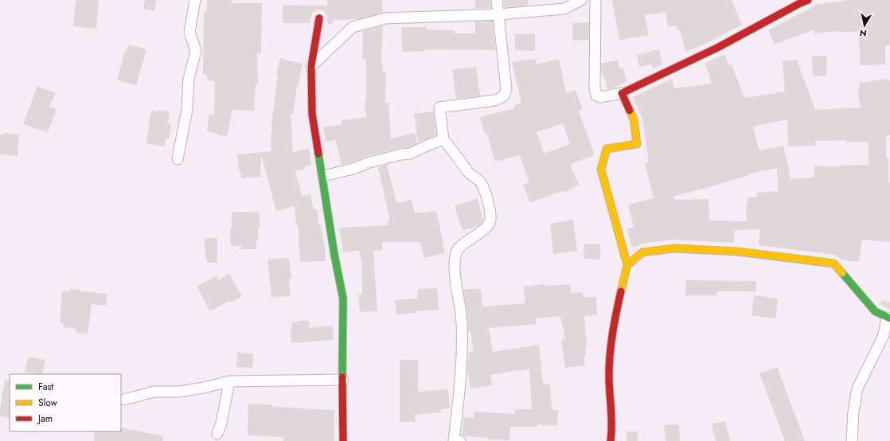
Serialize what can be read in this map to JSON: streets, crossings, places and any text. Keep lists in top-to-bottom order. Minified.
{"legend":["Fast","Slow","Jam"],"north":"bottom"}
